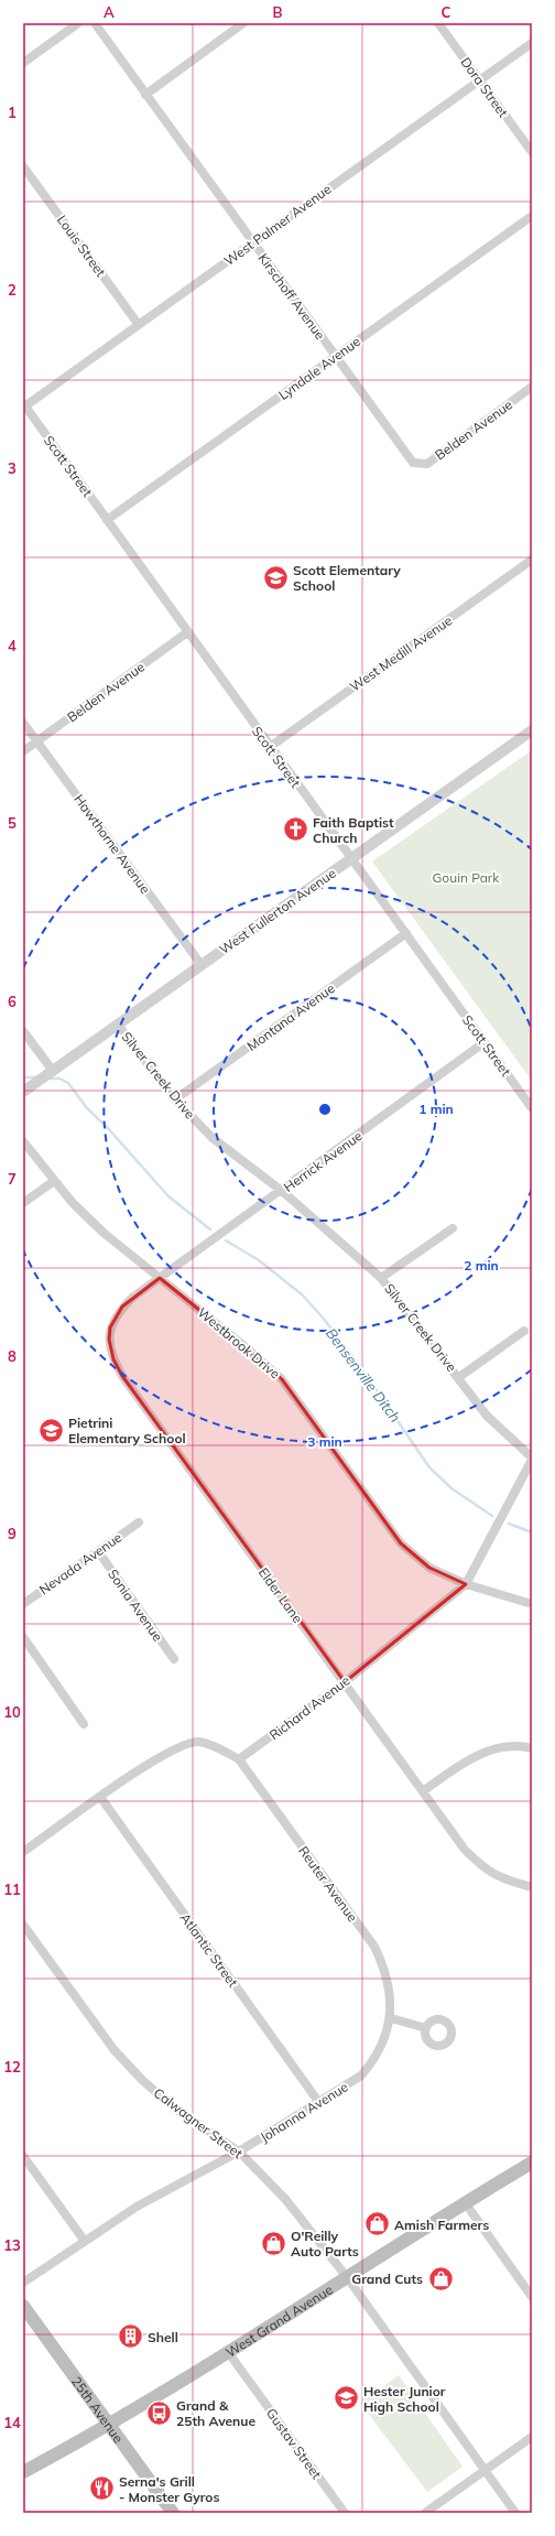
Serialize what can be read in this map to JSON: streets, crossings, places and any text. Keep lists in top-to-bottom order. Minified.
{"streets":{"main road":["West Grand Avenue","25th Avenue"],"street":["Dora Street","West Palmer Avenue","Louis Street","Kirschoff Avenue","Lyndale Avenue","Belden Avenue","Scott Street","West Medill Avenue","Hawthorne Avenue","West Fullerton Avenue","Montana Avenue","Silver Creek Drive","Herrick Avenue","Westbrook Drive","Nevada Avenue","Elder Lane","Sonia Avenue","Richard Avenue","Reuter Avenue","Atlantic Street","Johanna Avenue","Calwagner Street","Gustav Street"]},"crossings":[["Dora Street","West Palmer Avenue"],["West Palmer Avenue","Louis Street"],["West Palmer Avenue","Kirschoff Avenue"],["West Palmer Avenue","Scott Street"],["Kirschoff Avenue","Lyndale Avenue"],["Kirschoff Avenue","Belden Avenue"],["Lyndale Avenue","Scott Street"],["Belden Avenue","Scott Street"],["Belden Avenue","Hawthorne Avenue"],["Scott Street","West Medill Avenue"],["Scott Street","West Fullerton Avenue"],["Scott Street","Montana Avenue"],["Scott Street","Herrick Avenue"],["Hawthorne Avenue","West Fullerton Avenue"],["West Fullerton Avenue","Silver Creek Drive"],["Montana Avenue","Silver Creek Drive"],["Silver Creek Drive","Herrick Avenue"],["Silver Creek Drive","Richard Avenue"],["Herrick Avenue","Westbrook Drive"],["Herrick Avenue","Elder Lane"],["Westbrook Drive","Elder Lane"],["Westbrook Drive","Richard Avenue"],["Nevada Avenue","Sonia Avenue"],["Elder Lane","Richard Avenue"],["Richard Avenue","Reuter Avenue"],["Reuter Avenue","Johanna Avenue"],["Atlantic Street","Johanna Avenue"],["Johanna Avenue","Calwagner Street"],["Calwagner Street","West Grand Avenue"],["West Grand Avenue","25th Avenue"],["West Grand Avenue","Gustav Street"]],"water":["Bensenville Ditch"],"parks":["Gouin Park"],"places":{"school or university":["Scott Elementary School","Pietrini Elementary School","Hester Junior High School"],"church":["Faith Baptist Church"],"shop":["Amish Farmers","O'Reilly Auto Parts","Grand Cuts"],"building":["Shell"],"bus stop":["Grand & 25th Avenue"],"restaurant":["Serna's Grill - Monster Gyros"]},"grid":{"columns":["A","B","C"],"rows":["1","2","3","4","5","6","7","8","9","10","11","12","13","14"]},"rings":["1 min","2 min","3 min"]}
